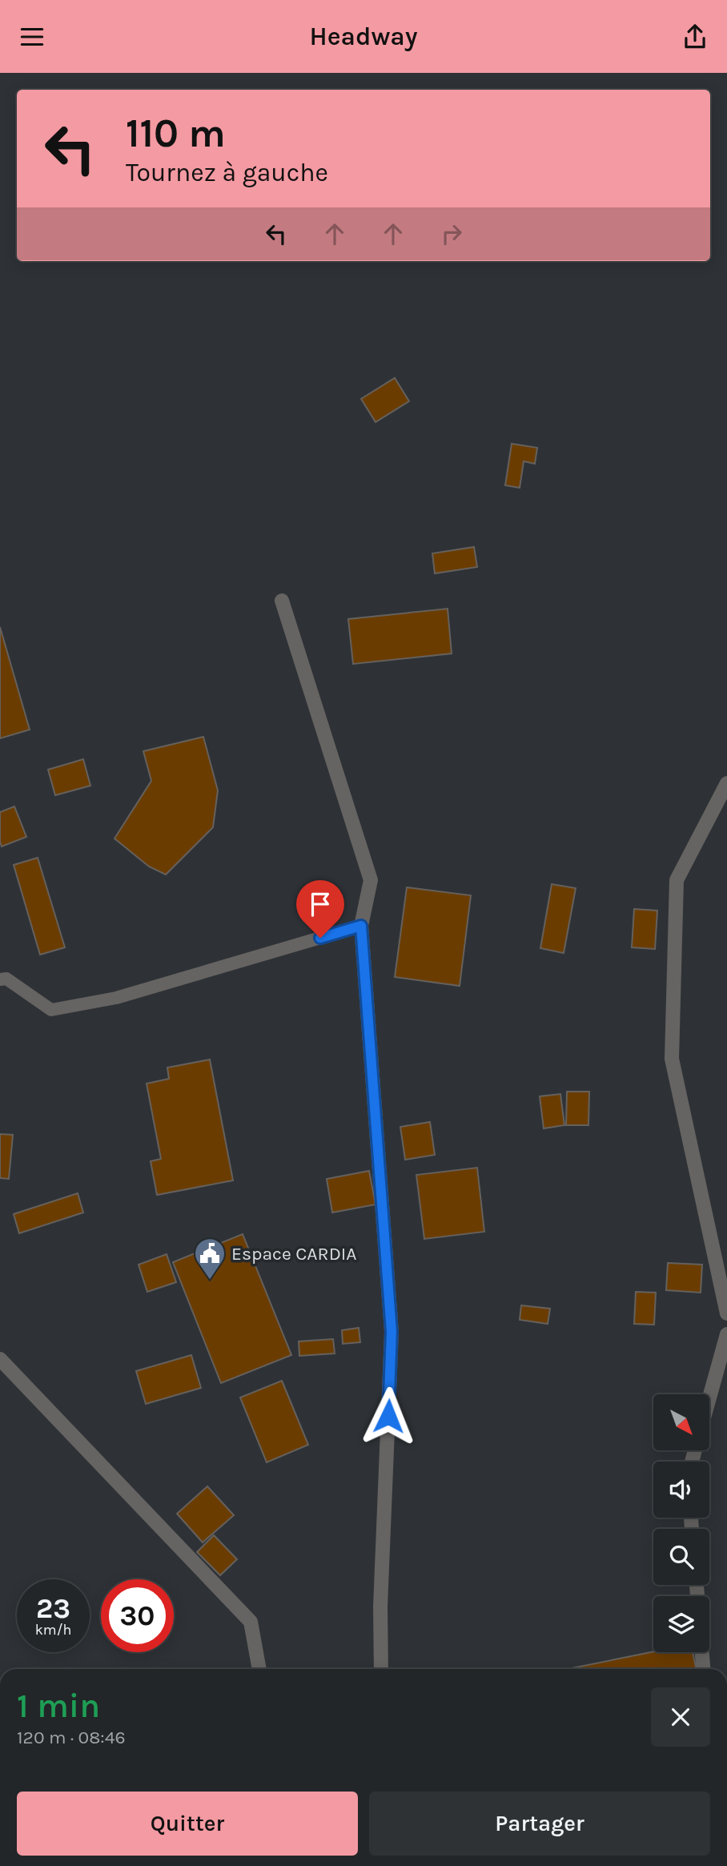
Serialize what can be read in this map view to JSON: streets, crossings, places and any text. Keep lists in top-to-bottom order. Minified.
{"places":{"public building":["Espace CARDIA"]},"north":"bottom right","page":{"header":"Headway","turn":["110 m","Tournez à gauche"],"speed":"23 km/h","limit":"30","heading":["1 min","120 m · 08:46"],"buttons":["Quitter","Partager"]}}
